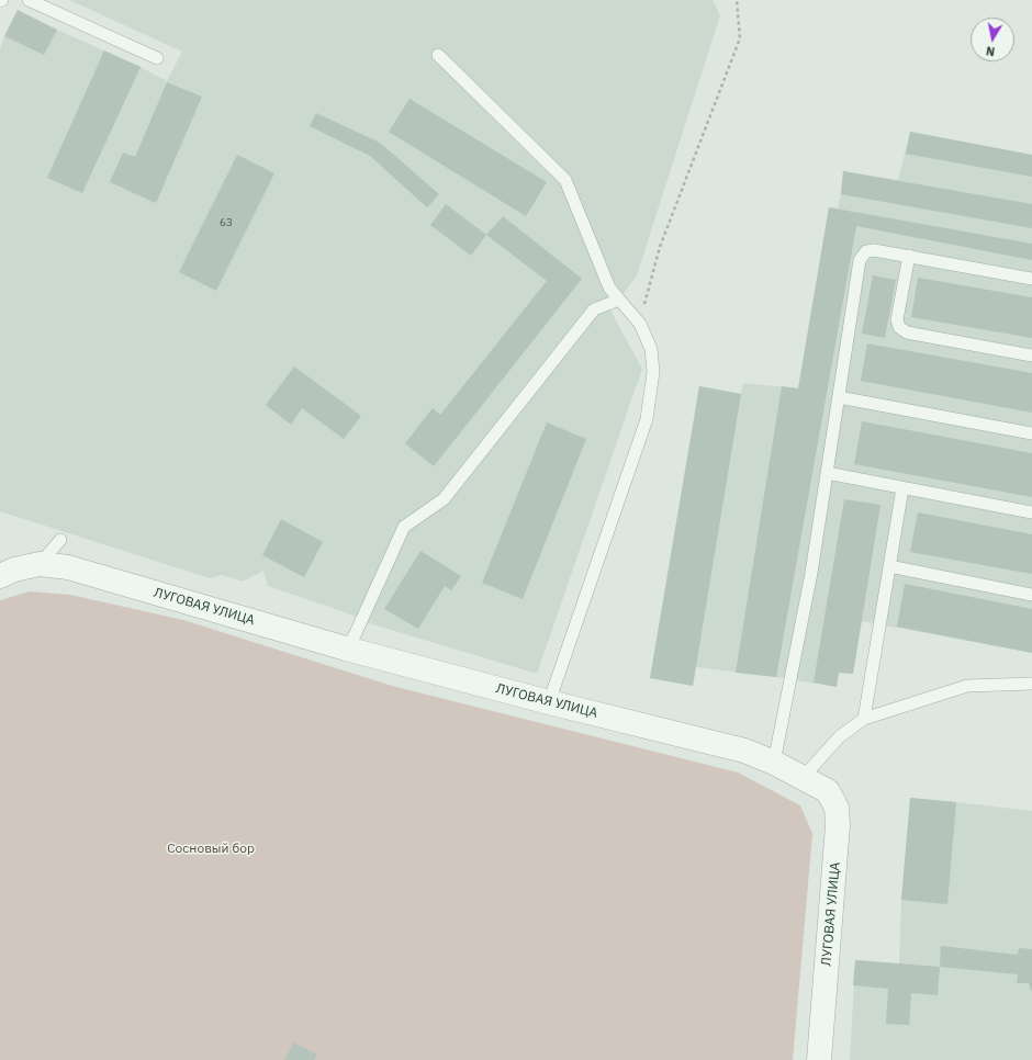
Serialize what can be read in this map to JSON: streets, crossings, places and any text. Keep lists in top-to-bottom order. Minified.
{"streets":{"street":["ЛУГОВАЯ УЛИЦА"]},"parks":["Сосновый бор"],"house_numbers":["63"],"north":"bottom"}
